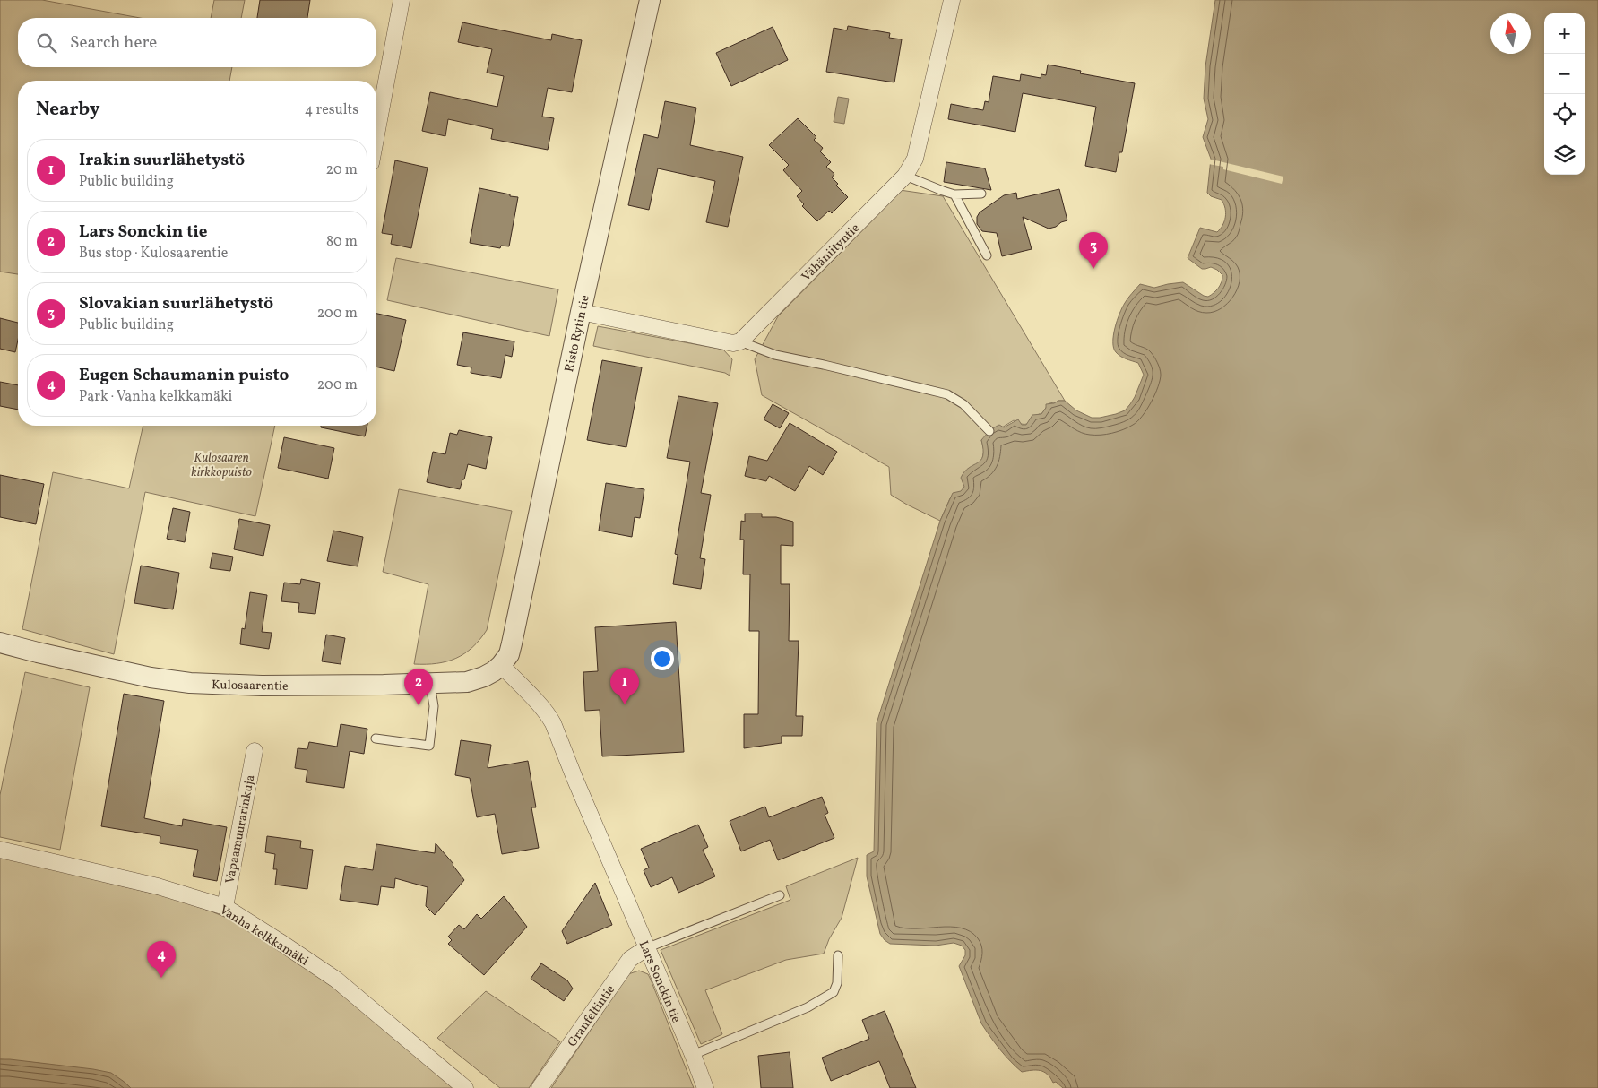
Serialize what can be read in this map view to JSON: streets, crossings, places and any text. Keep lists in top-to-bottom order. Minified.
{"streets":{"street":["Vähäniityntie","Risto Rytin tie","Kulosaarentie","Vapaamuurarinkuja","Vanha kelkkamäki","Lars Sonckin tie","Granfeltintie"]},"crossings":[["Risto Rytin tie","Kulosaarentie"],["Risto Rytin tie","Lars Sonckin tie"],["Kulosaarentie","Lars Sonckin tie"],["Vapaamuurarinkuja","Vanha kelkkamäki"],["Lars Sonckin tie","Granfeltintie"]],"parks":["Kulosaaren kirkkopuisto"],"north":"top","page":{"map_buttons":["+","−"],"search":"Search here","heading":["Nearby","4 results"],"list":[{"mark":"1","name":"Irakin suurlähetystö","note":"Public building","value":"20 m"},{"mark":"2","name":"Lars Sonckin tie","note":"Bus stop · Kulosaarentie","value":"80 m"},{"mark":"3","name":"Slovakian suurlähetystö","note":"Public building","value":"200 m"},{"mark":"4","name":"Eugen Schaumanin puisto","note":"Park · Vanha kelkkamäki","value":"200 m"}],"pins":["3","1","2","4"]}}
